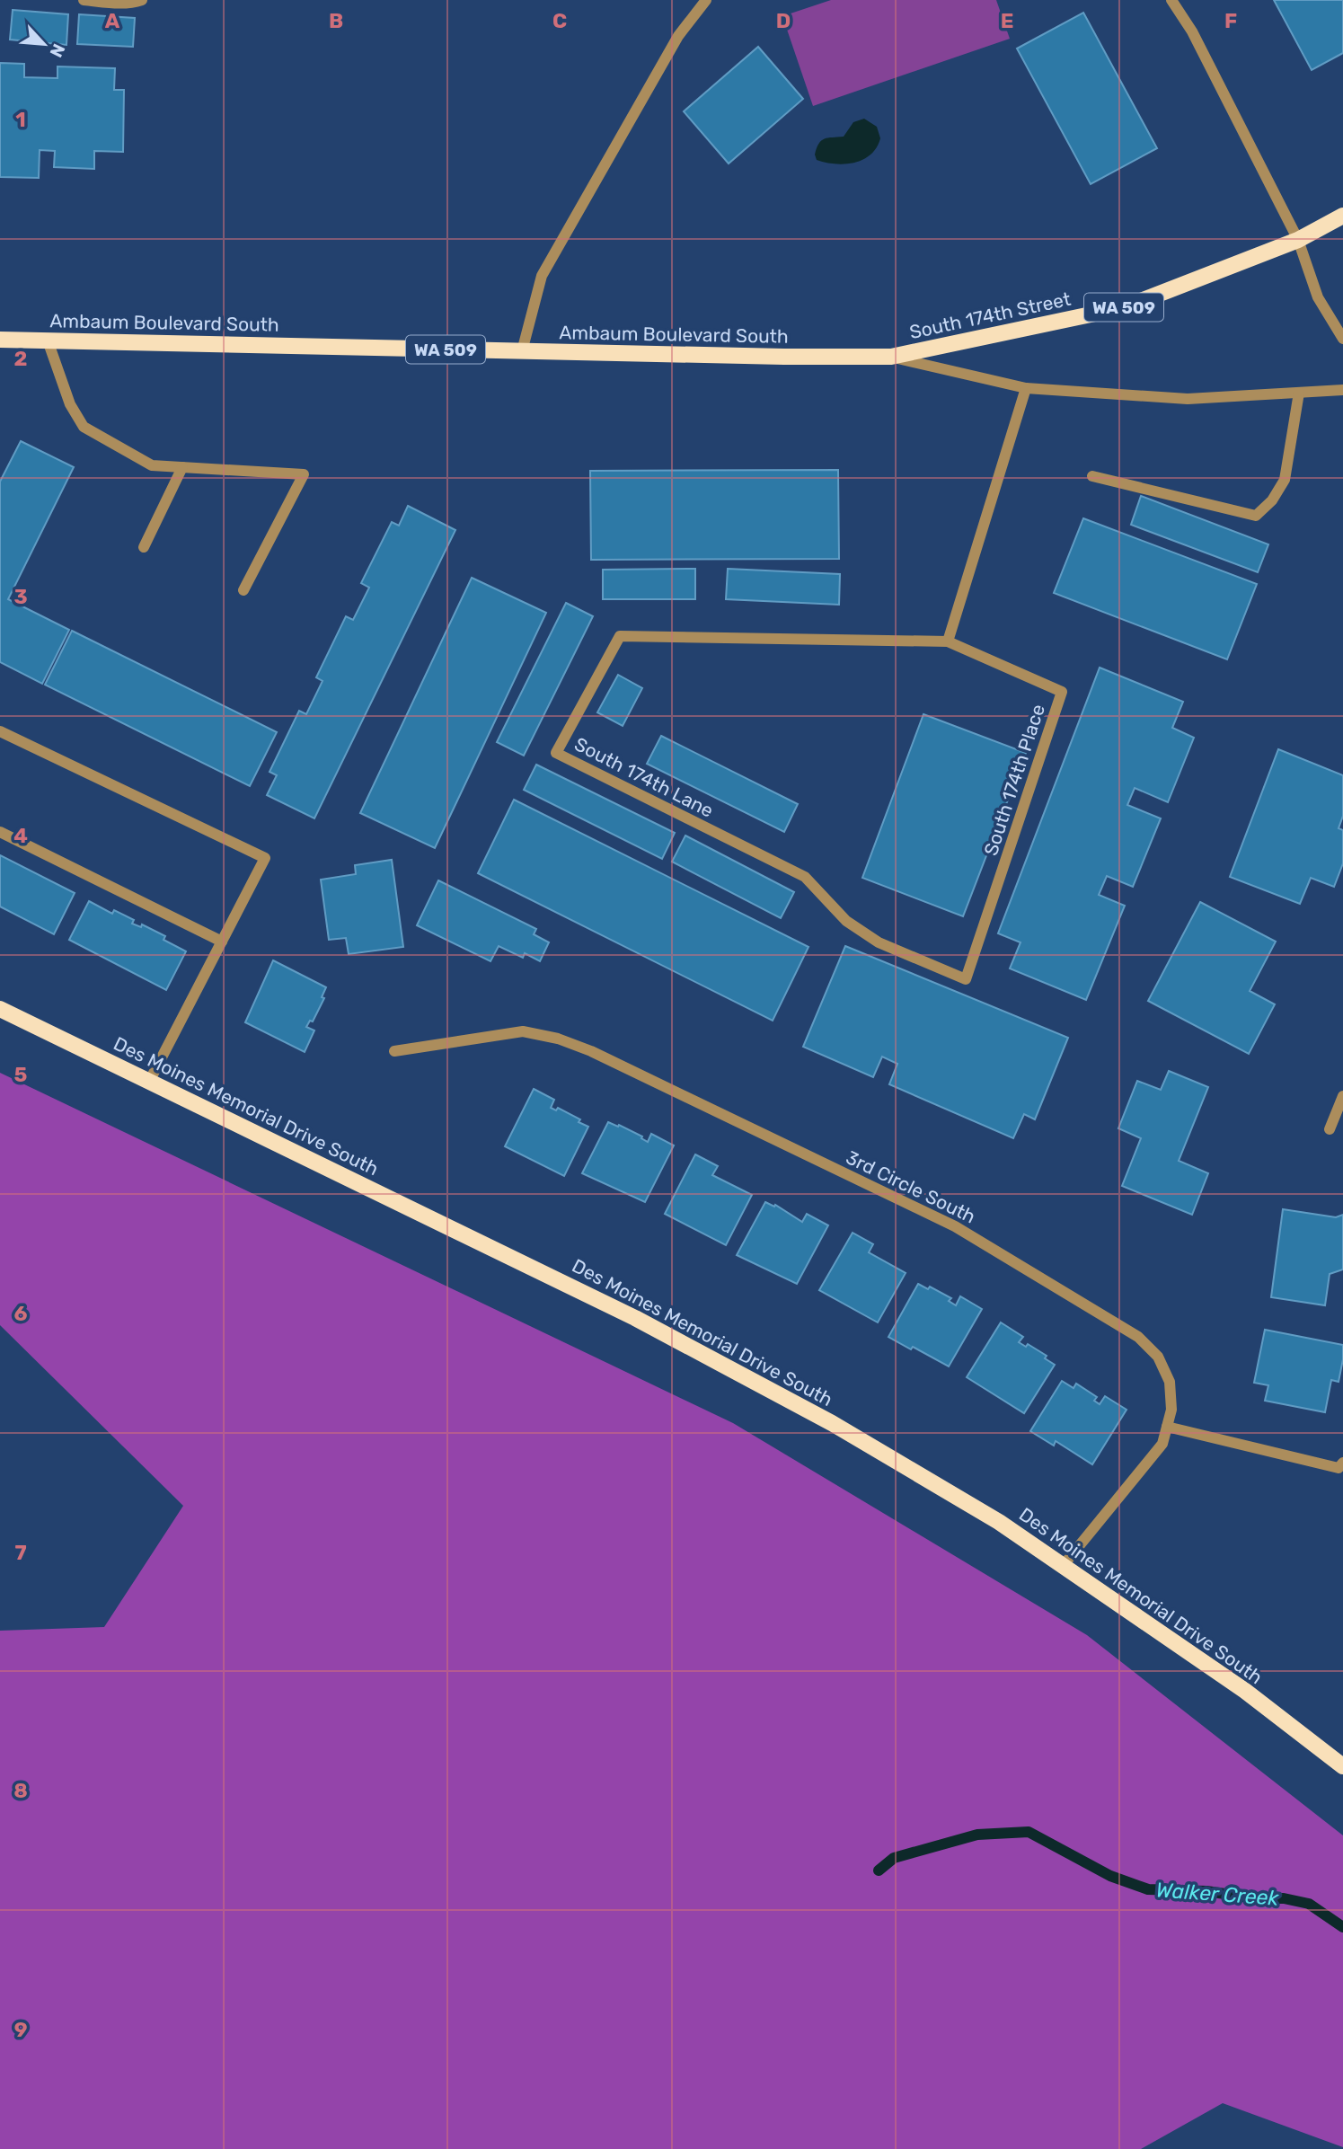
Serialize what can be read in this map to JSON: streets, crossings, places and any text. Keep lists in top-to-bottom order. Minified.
{"streets":{"main road":["WA 509","South 174th Street","Ambaum Boulevard South","Des Moines Memorial Drive South"],"street":["South 174th Lane","South 174th Place","3rd Circle South"]},"crossings":[["South 174th Street","Ambaum Boulevard South"],["South 174th Lane","South 174th Place"],["Des Moines Memorial Drive South","3rd Circle South"]],"water":["Walker Creek"],"north":"bottom right","grid":{"columns":["A","B","C","D","E","F"],"rows":["1","2","3","4","5","6","7","8","9"]}}
